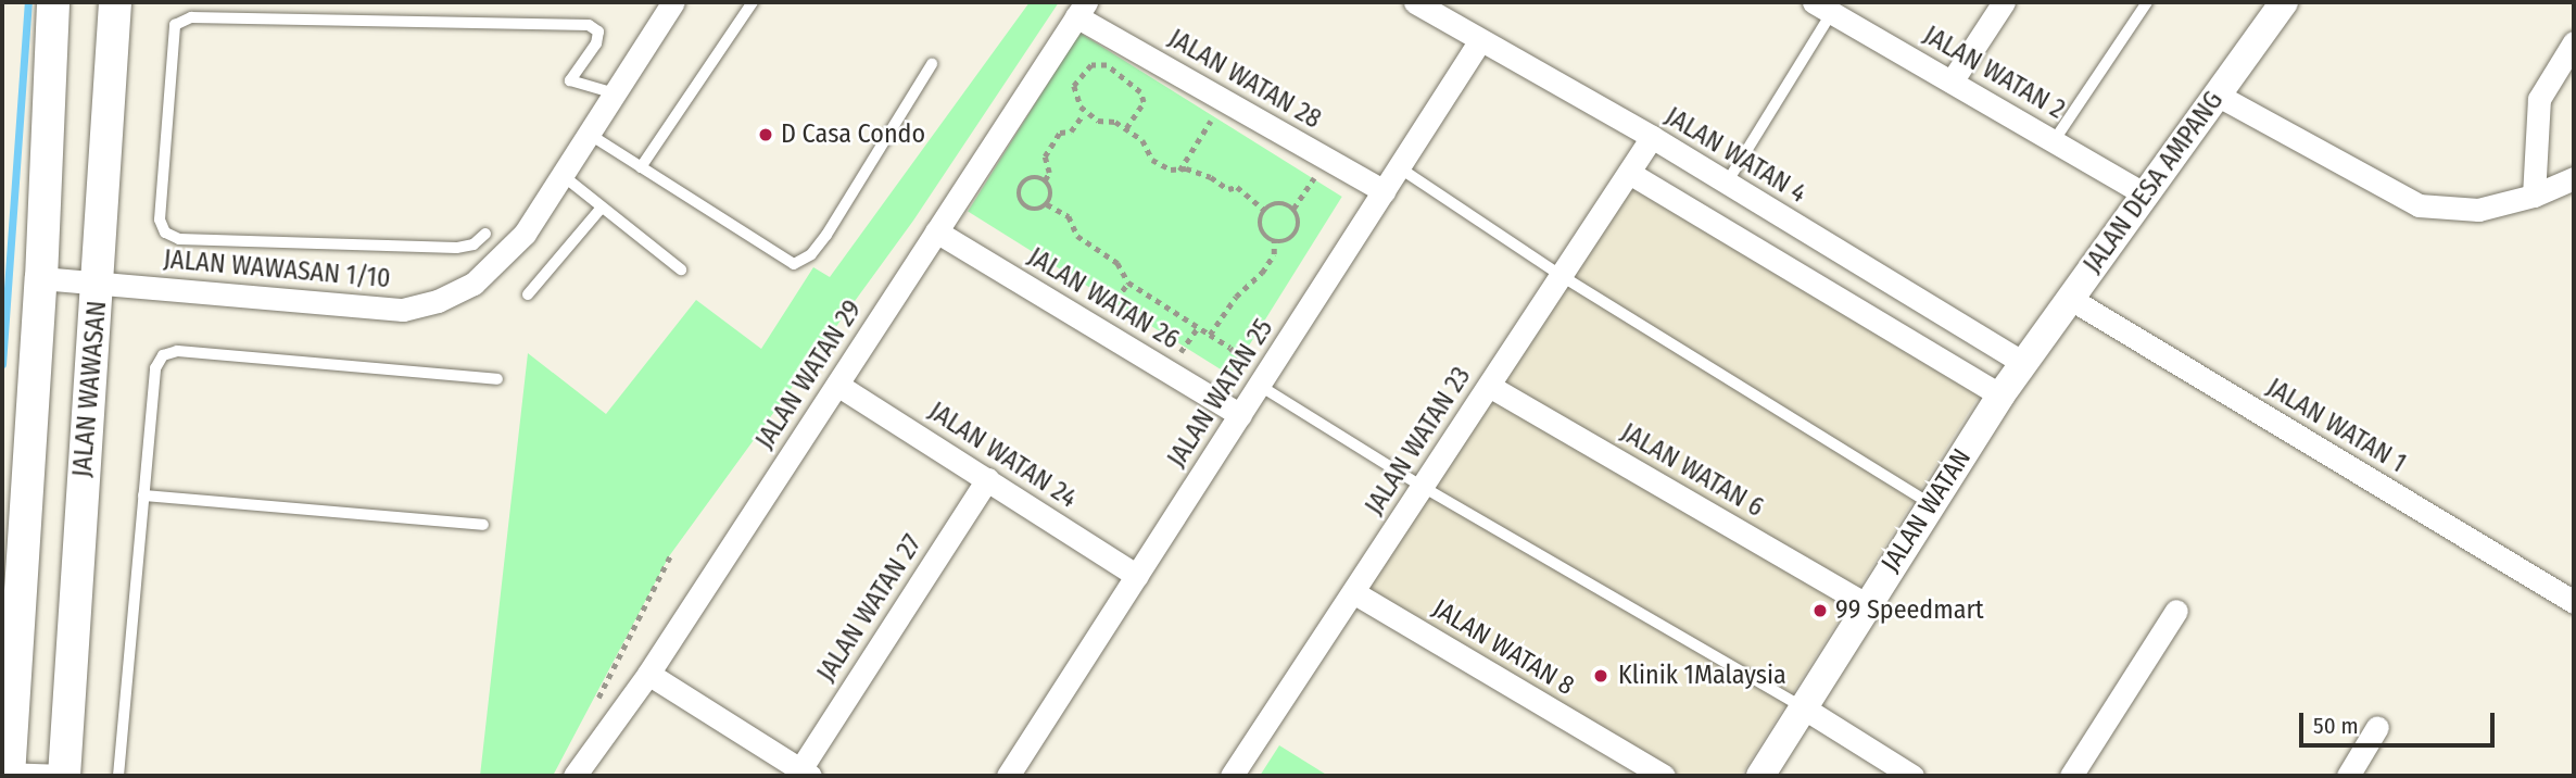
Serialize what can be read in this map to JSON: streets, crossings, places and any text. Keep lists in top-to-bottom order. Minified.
{"streets":{"main road":["JALAN WAWASAN"],"street":["JALAN WATAN 2","JALAN WATAN 28","JALAN WATAN 4","JALAN DESA AMPANG","JALAN WAWASAN 1/10","JALAN WATAN 26","JALAN WATAN 29","JALAN WATAN 25","JALAN WATAN 1","JALAN WATAN 23","JALAN WATAN 24","JALAN WATAN 6","JALAN WATAN","JALAN WATAN 27","JALAN WATAN 8"]},"crossings":[["JALAN WATAN 2","JALAN DESA AMPANG"],["JALAN WATAN 28","JALAN WATAN 29"],["JALAN WATAN 28","JALAN WATAN 25"],["JALAN WATAN 4","JALAN DESA AMPANG"],["JALAN WATAN 4","JALAN WATAN 25"],["JALAN WATAN 4","JALAN WATAN 23"],["JALAN WATAN 4","JALAN WATAN"],["JALAN DESA AMPANG","JALAN WATAN 1"],["JALAN DESA AMPANG","JALAN WATAN"],["JALAN WAWASAN 1/10","JALAN WAWASAN"],["JALAN WATAN 26","JALAN WATAN 29"],["JALAN WATAN 26","JALAN WATAN 25"],["JALAN WATAN 29","JALAN WATAN 24"],["JALAN WATAN 25","JALAN WATAN 24"],["JALAN WATAN 23","JALAN WATAN 6"],["JALAN WATAN 23","JALAN WATAN 8"],["JALAN WATAN 24","JALAN WATAN 27"],["JALAN WATAN 6","JALAN WATAN"]],"places":["D Casa Condo","99 Speedmart","Klinik 1Malaysia"],"scale_bar":"50 m"}
